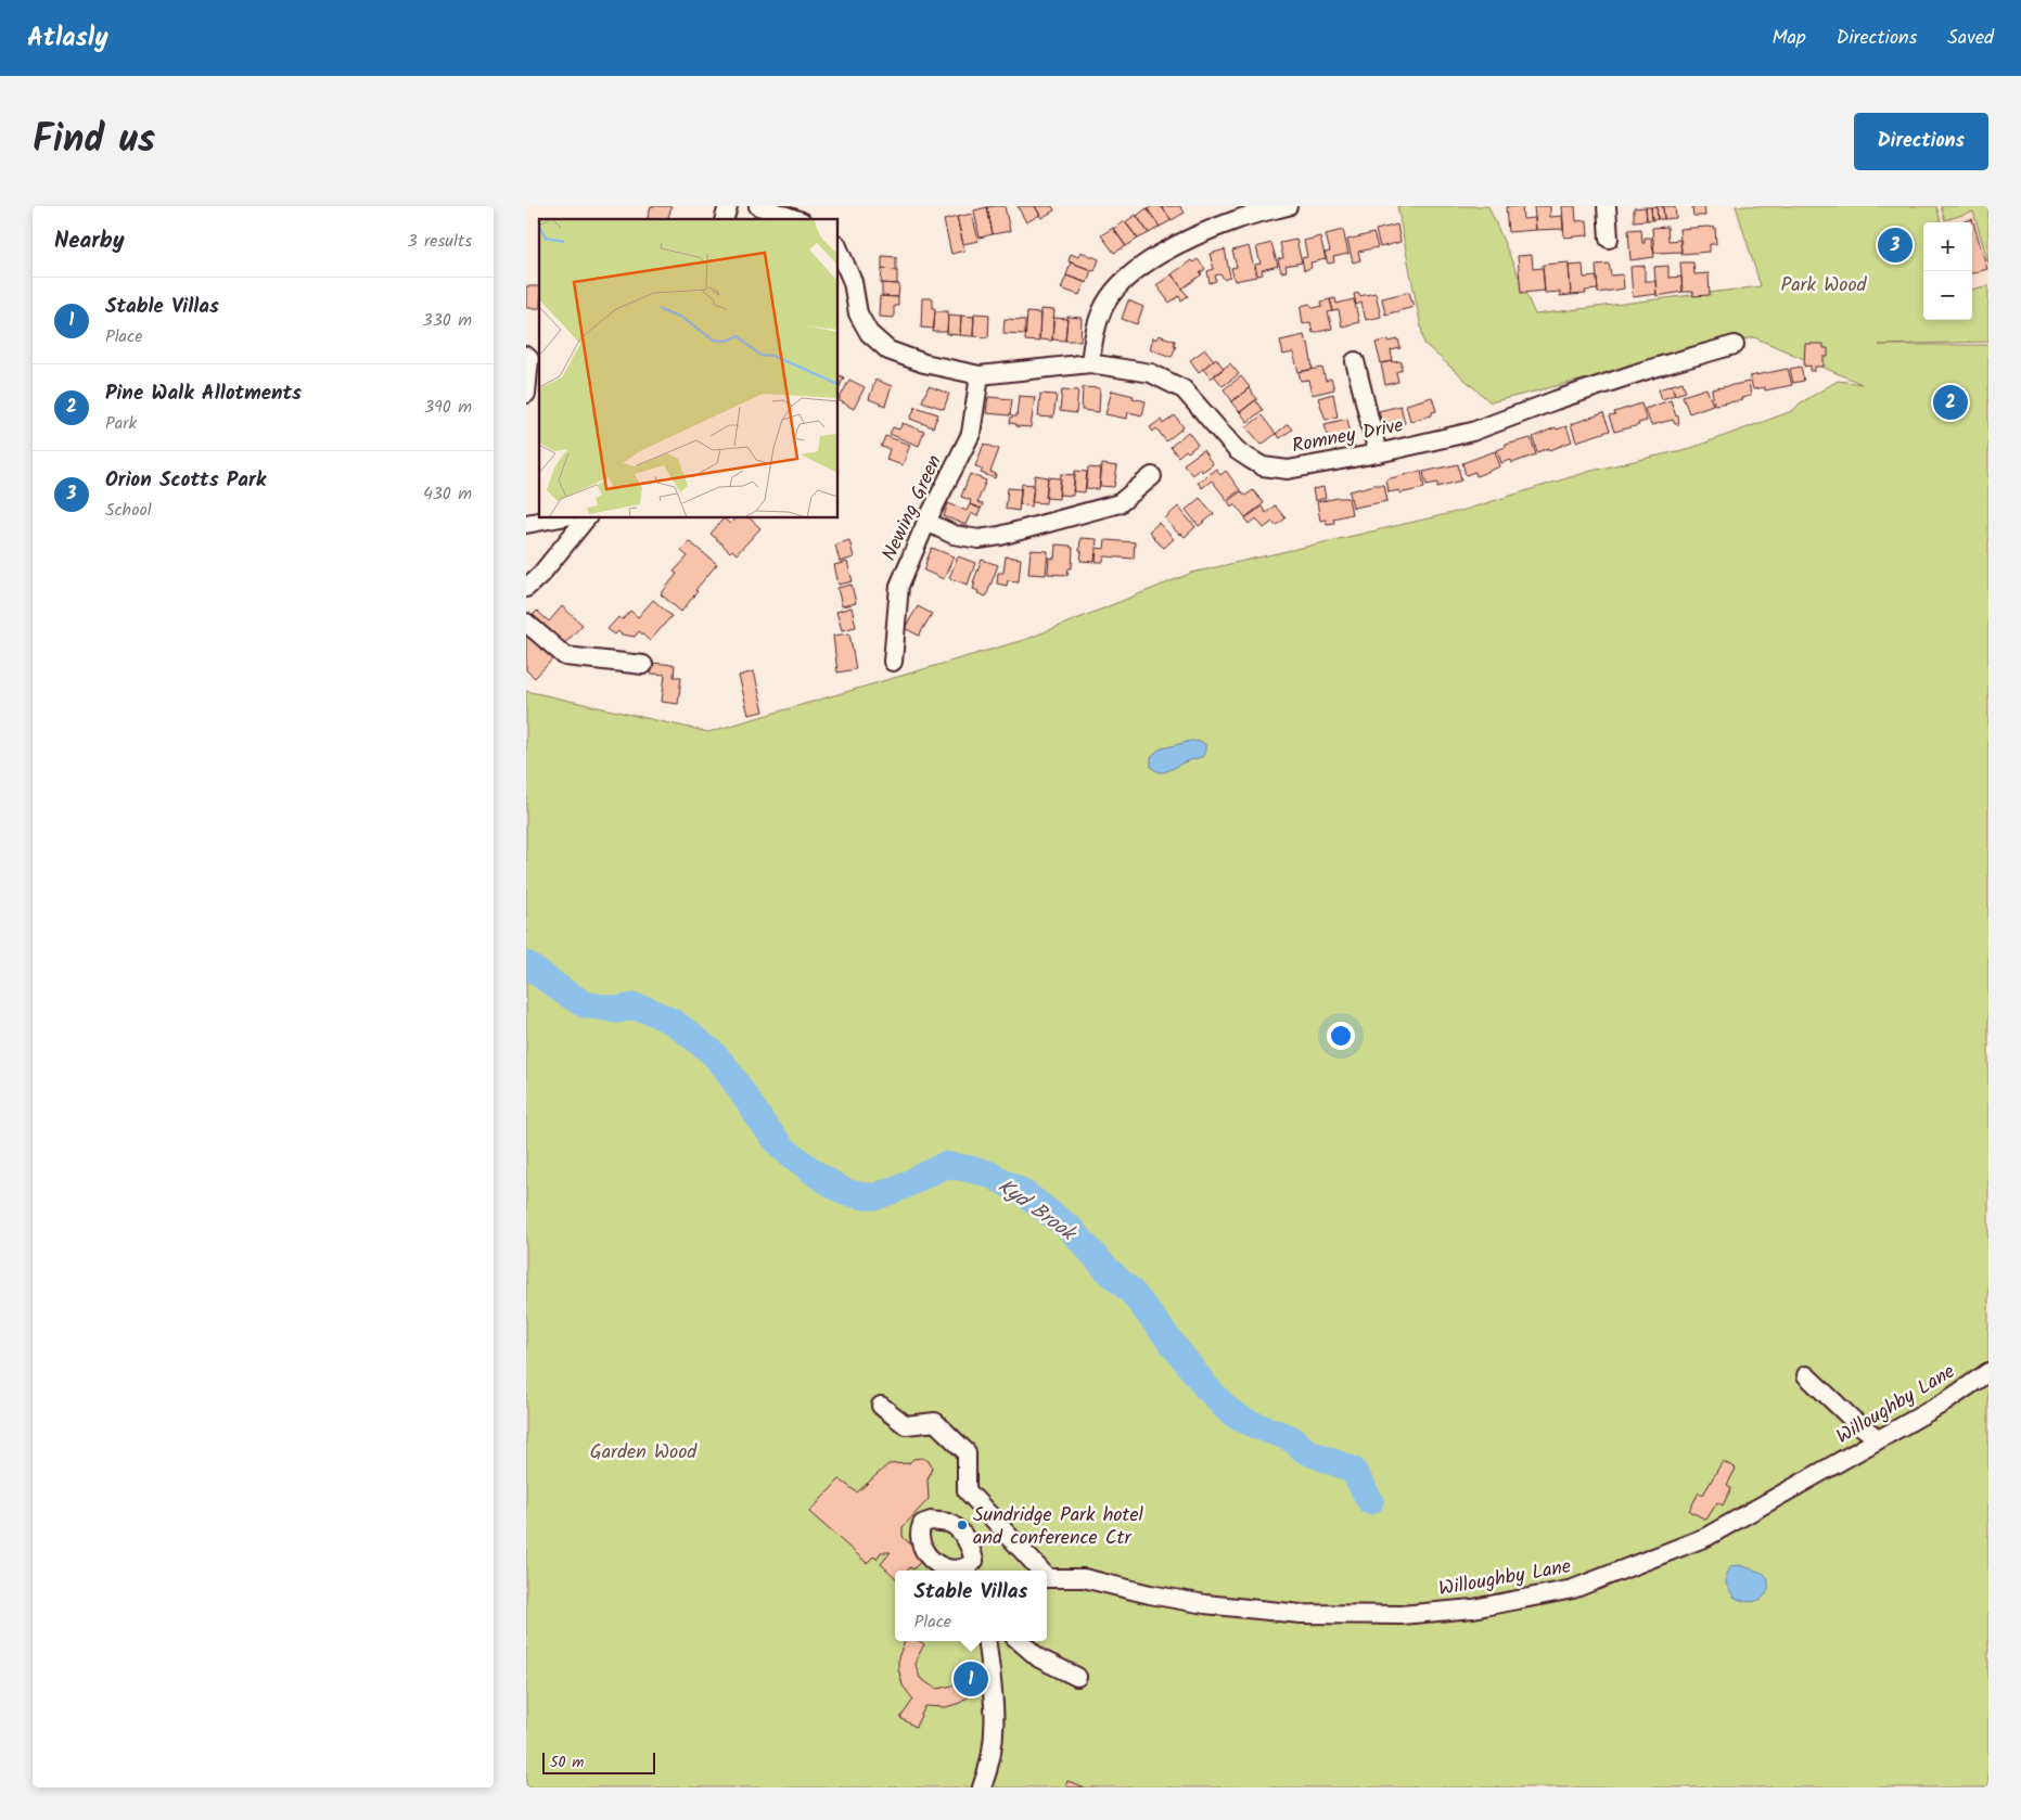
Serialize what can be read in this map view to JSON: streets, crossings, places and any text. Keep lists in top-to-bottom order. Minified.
{"streets":{"street":["Romney Drive","Newing Green","Willoughby Lane"]},"crossings":[["Romney Drive","Newing Green"]],"water":["Kyd Brook"],"parks":["Park Wood","Garden Wood"],"places":["Sundridge Park hotel and conference Ctr"],"scale_bar":"50 m","page":{"header":"Atlasly","nav":["Map","Directions","Saved"],"title":"Find us","buttons":"Directions","heading":["Nearby","3 results"],"map_buttons":["+","−"],"pins":["3","2","1"],"list":[{"mark":"1","name":"Stable Villas","note":"Place","value":"330 m"},{"mark":"2","name":"Pine Walk Allotments","note":"Park","value":"390 m"},{"mark":"3","name":"Orion Scotts Park","note":"School","value":"430 m"}],"popup":["Stable Villas","Place"],"scale":"50 m"}}
